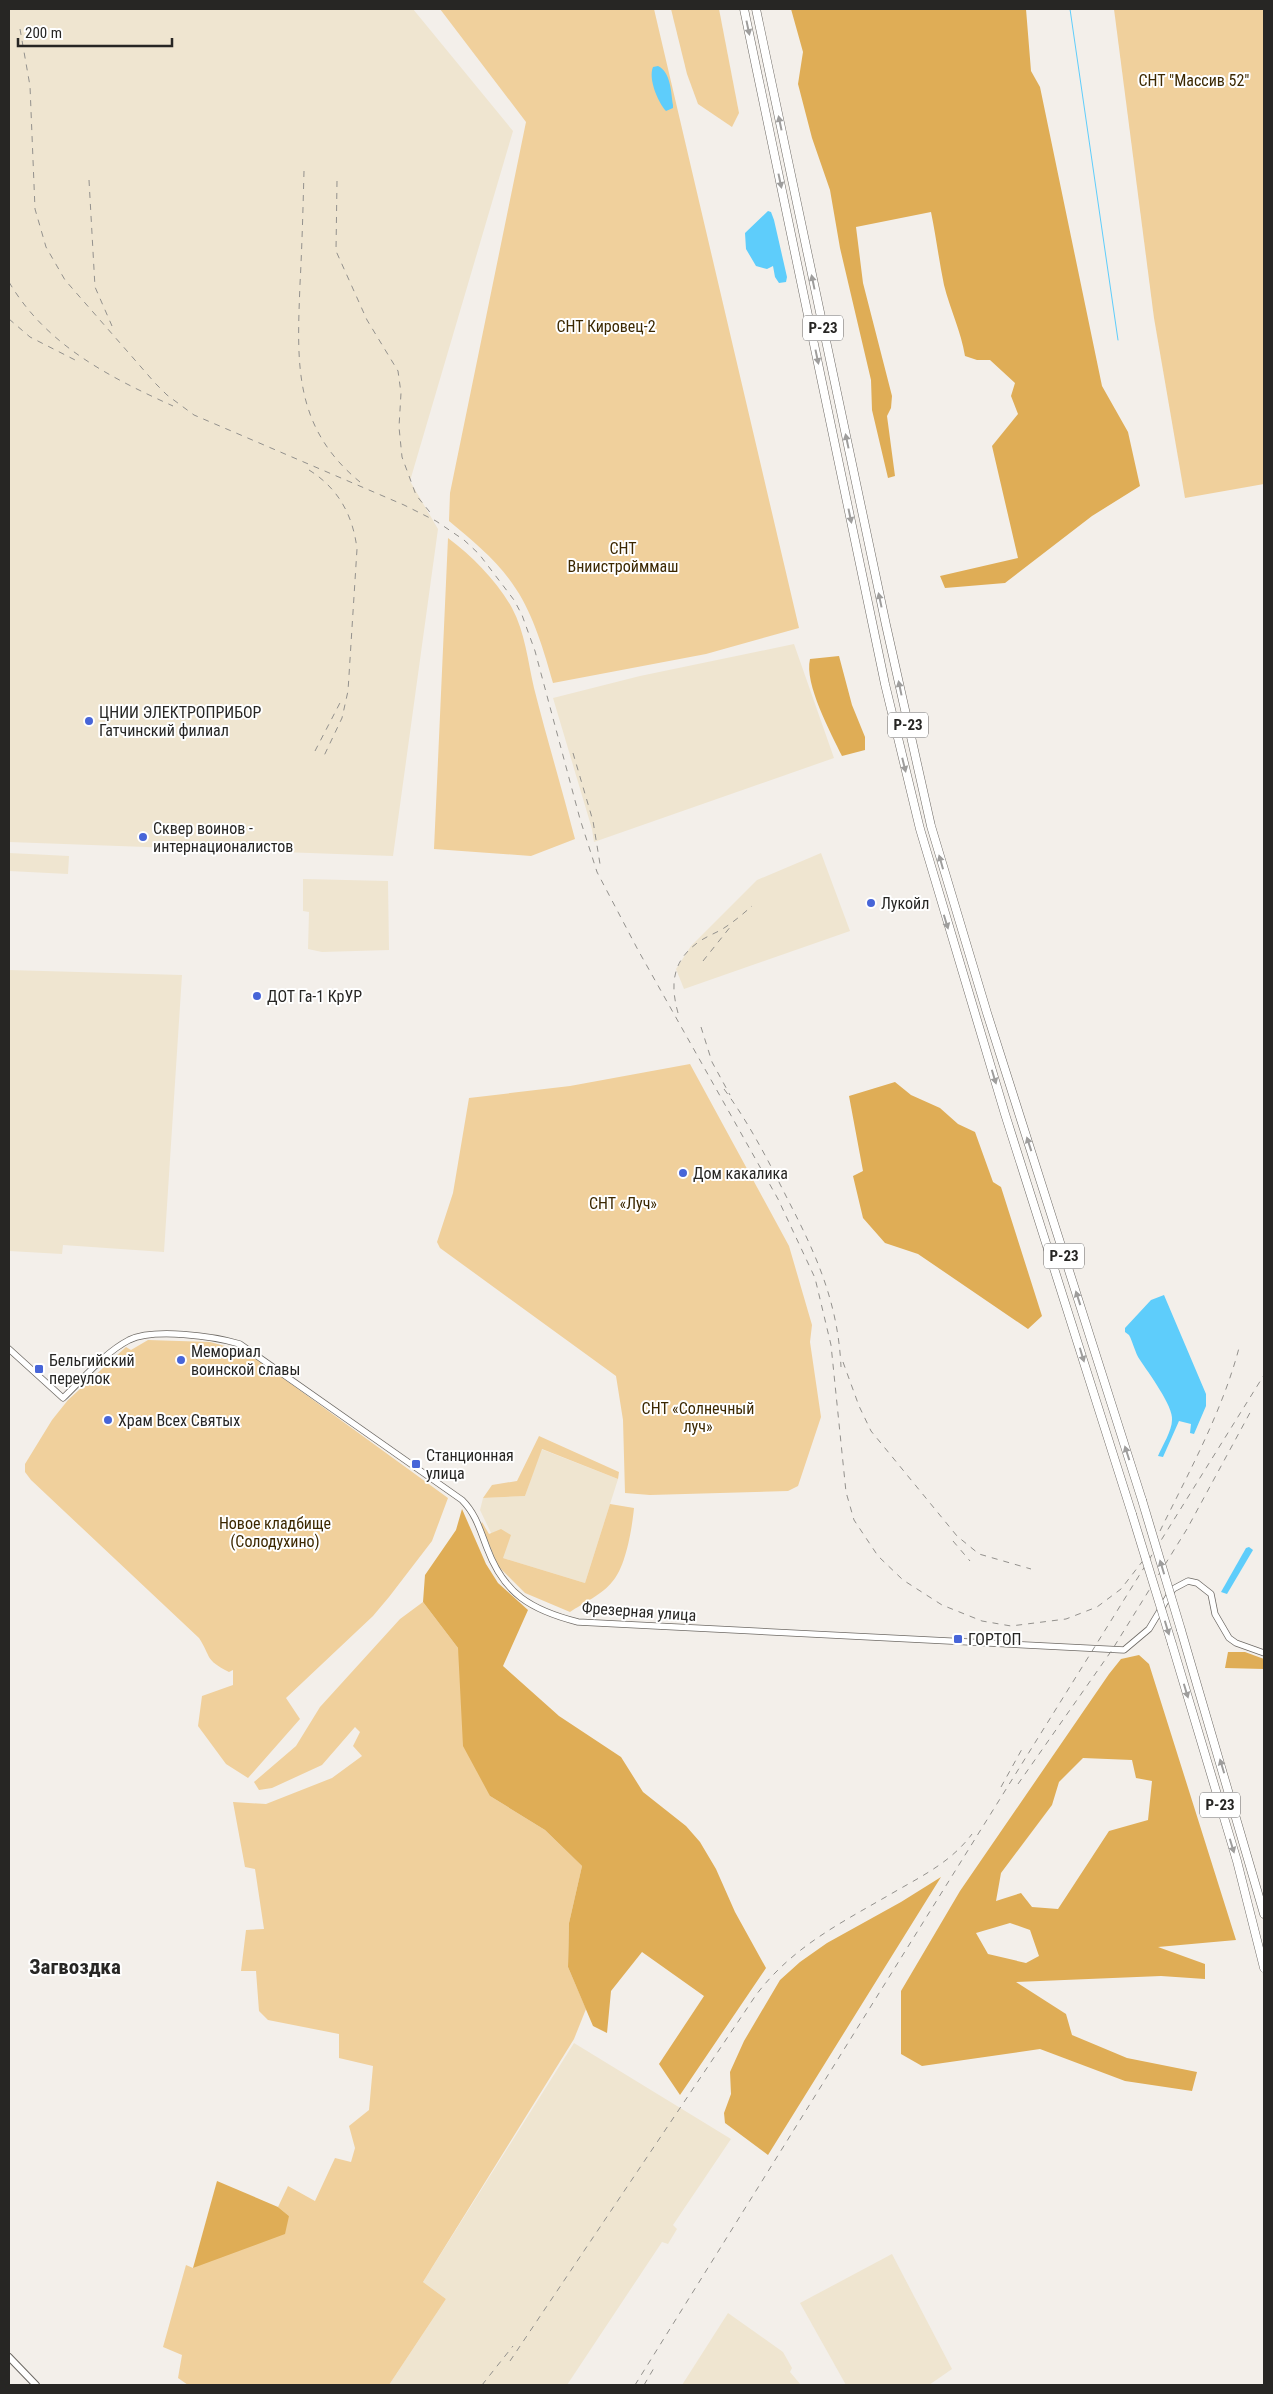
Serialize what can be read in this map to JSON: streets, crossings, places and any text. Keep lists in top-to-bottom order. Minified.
{"streets":{"highway":["Р-23"],"street":["Фрезерная улица"]},"districts":["Загвоздка"],"parks":["СНТ \"Массив 52\"","СНТ Кировец-2","СНТ Вниистройммаш","СНТ «Луч»","СНТ «Солнечный луч»","Новое кладбище (Солодухино)"],"places":{"other":["ЦНИИ ЭЛЕКТРОПРИБОР Гатчинский филиал","Сквер воинов - интернационалистов","Лукойл","ДОТ Га-1 КрУР","Дом какалика","Мемориал воинской славы","Храм Всех Святых"],"transit":["Бельгийский переулок","Станционная улица","ГОРТОП"]},"scale_bar":"200 m"}
